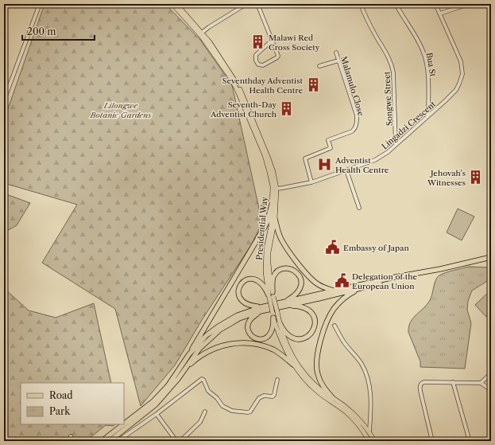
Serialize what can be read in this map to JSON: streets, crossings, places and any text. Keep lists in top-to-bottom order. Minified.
{"streets":{"main road":["Presidential Way"],"street":["Bua St","Malamulo Close","Songwe Street","Lingadzi Crescent"]},"crossings":[["Bua St","Lingadzi Crescent"],["Malamulo Close","Lingadzi Crescent"],["Songwe Street","Lingadzi Crescent"],["Lingadzi Crescent","Presidential Way"]],"parks":["Lilongwe Botanic Gardens"],"places":{"building":["Malawi Red Cross Society","Seventhday Adventist Health Centre","Seventh-Day Adventist Church","Jehovah's Witnesses"],"hospital":["Adventist Health Centre"],"public building":["Embassy of Japan","Delegation of the European Union"]},"legend":["Road","Park"],"scale_bar":"200 m"}
